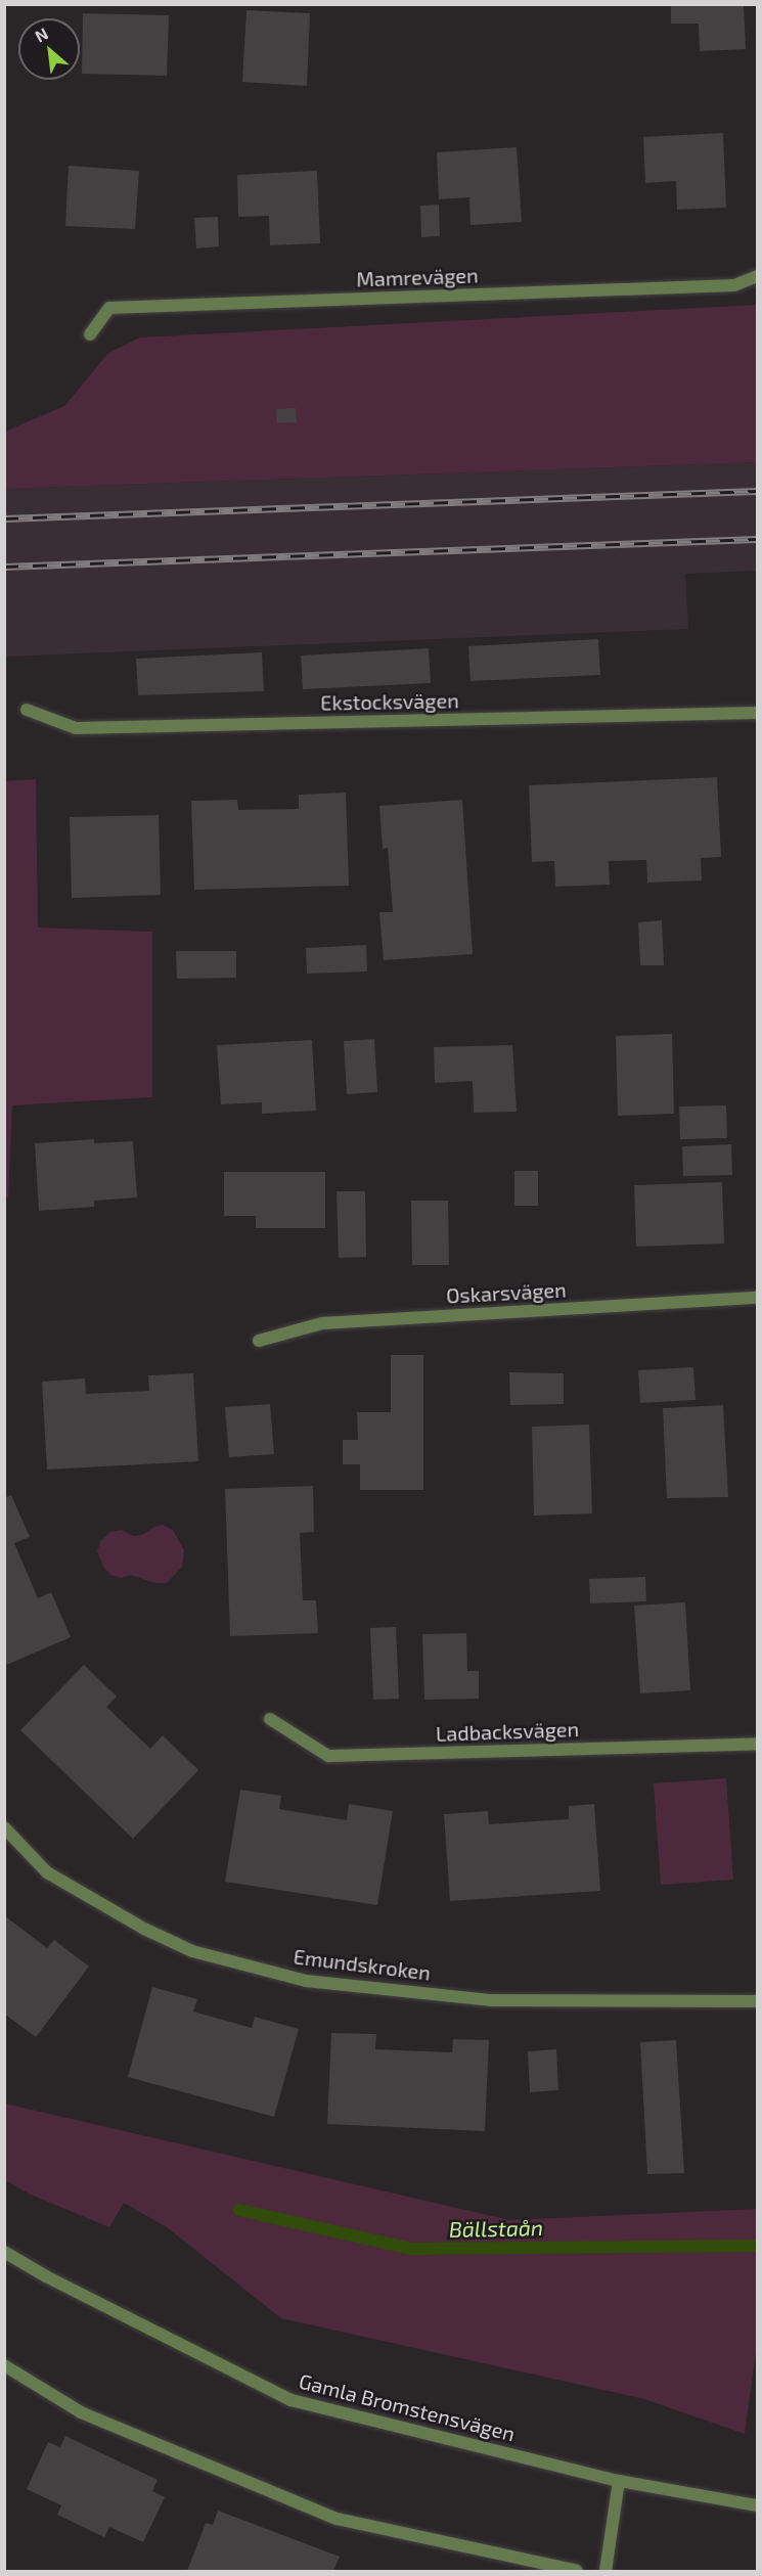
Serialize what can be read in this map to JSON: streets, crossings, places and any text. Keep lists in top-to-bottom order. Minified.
{"streets":{"street":["Mamrevägen","Ekstocksvägen","Oskarsvägen","Ladbacksvägen","Emundskroken","Gamla Bromstensvägen"]},"water":["Bällstaån"],"north":"top left"}
